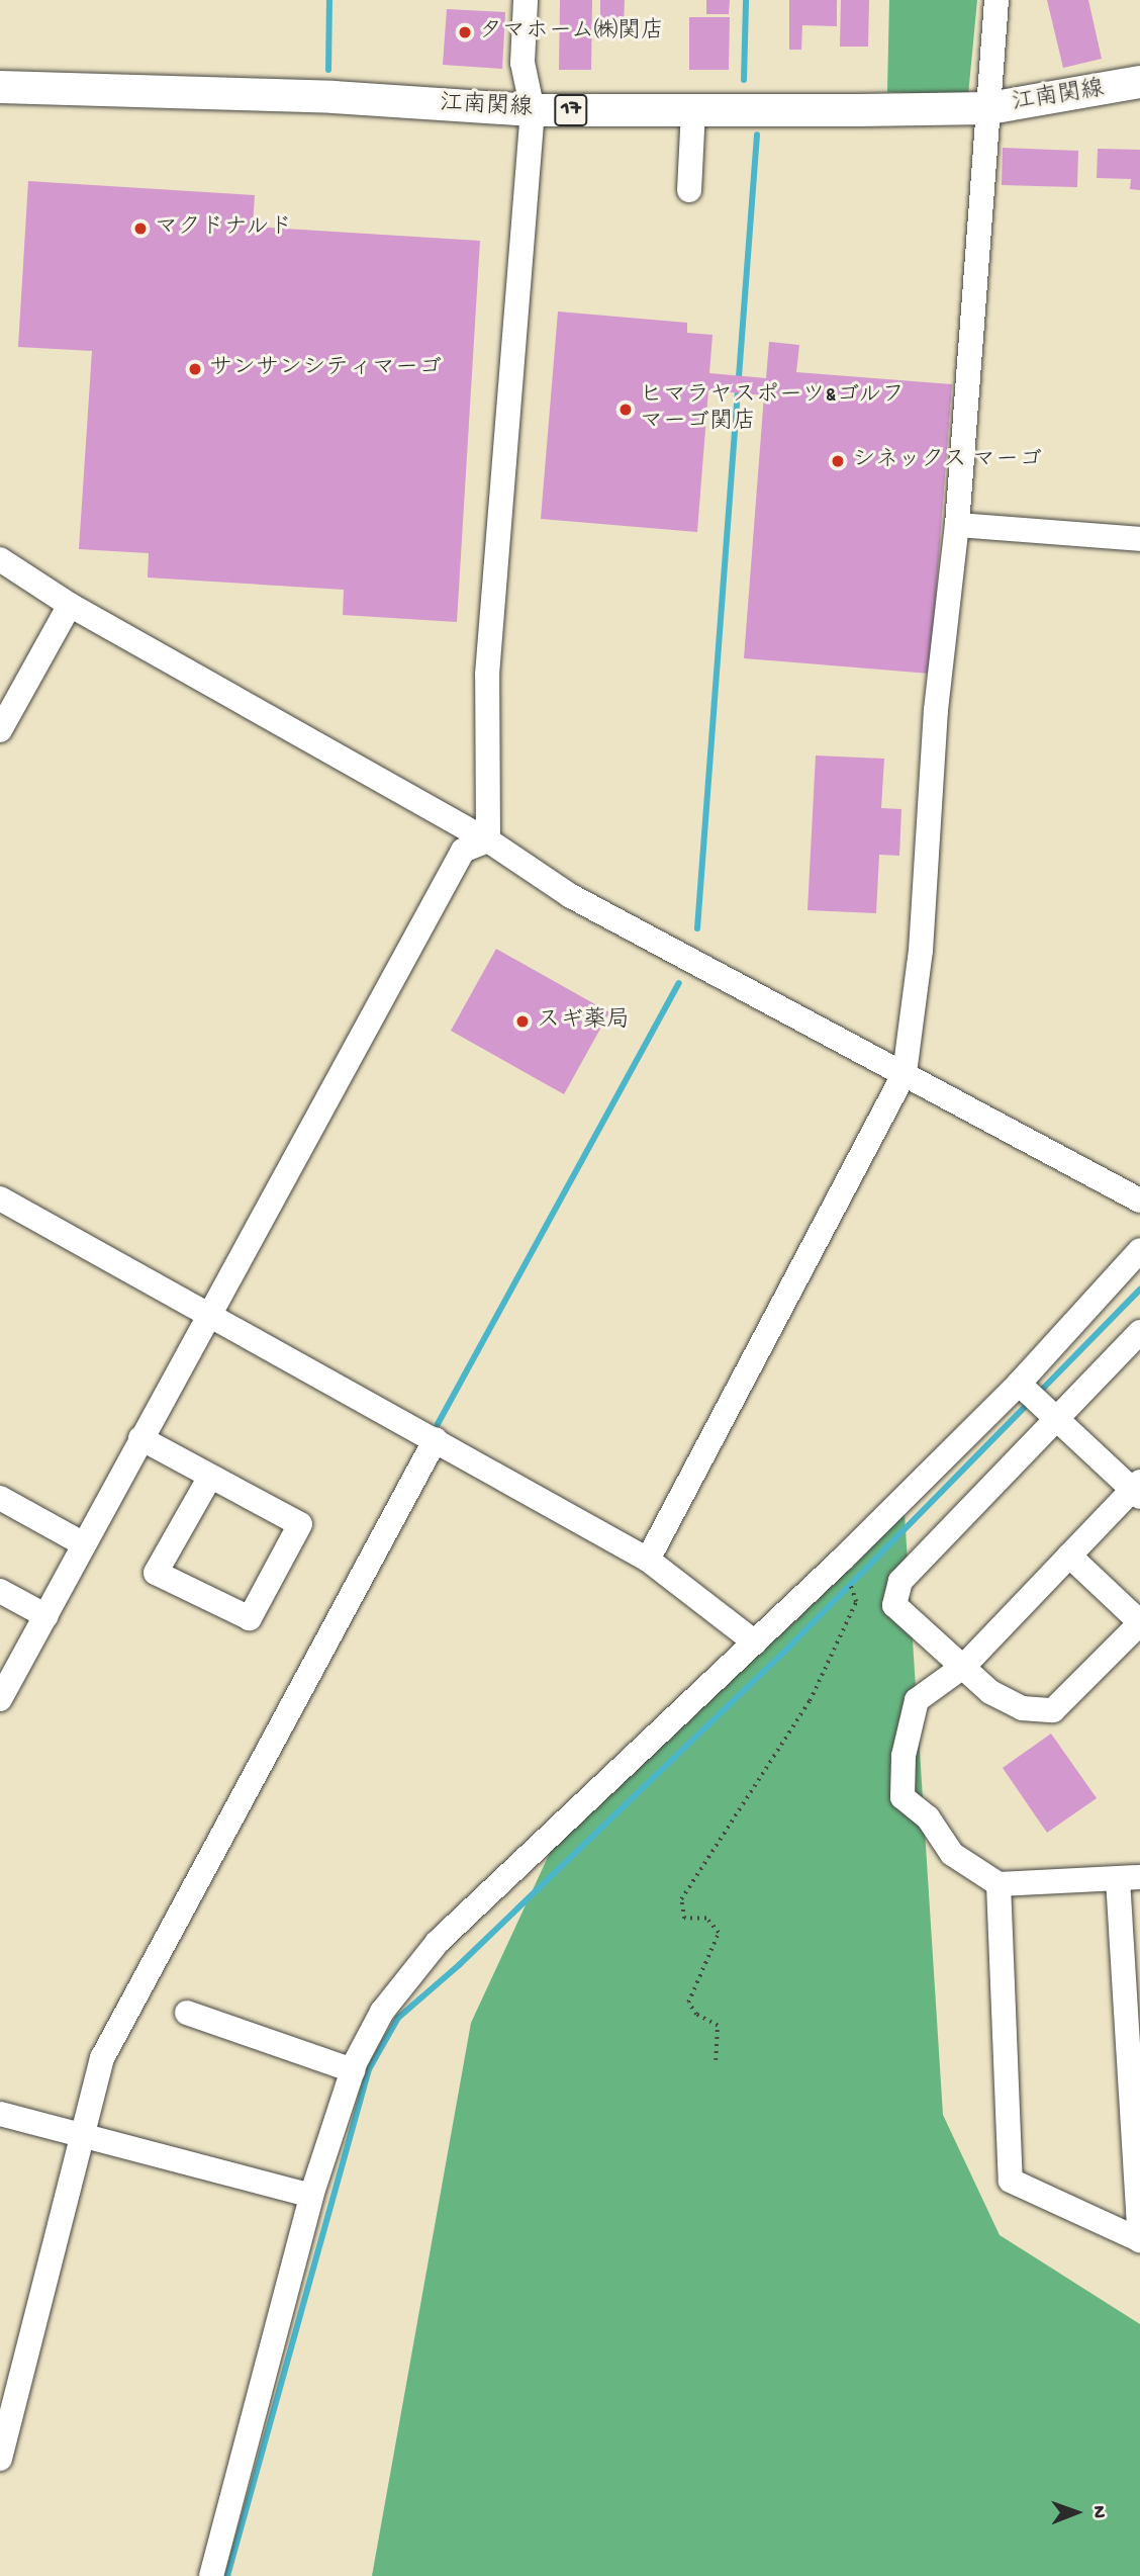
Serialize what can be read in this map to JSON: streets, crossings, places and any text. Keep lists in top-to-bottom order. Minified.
{"streets":{"main road":["江南関線","17"]},"places":["タマホーム㈱関店","マクドナルド","サンサンシティマーゴ","ヒマラヤスポーツ&ゴルフ マーゴ関店","シネックス マーゴ","スギ薬局"],"north":"right"}
